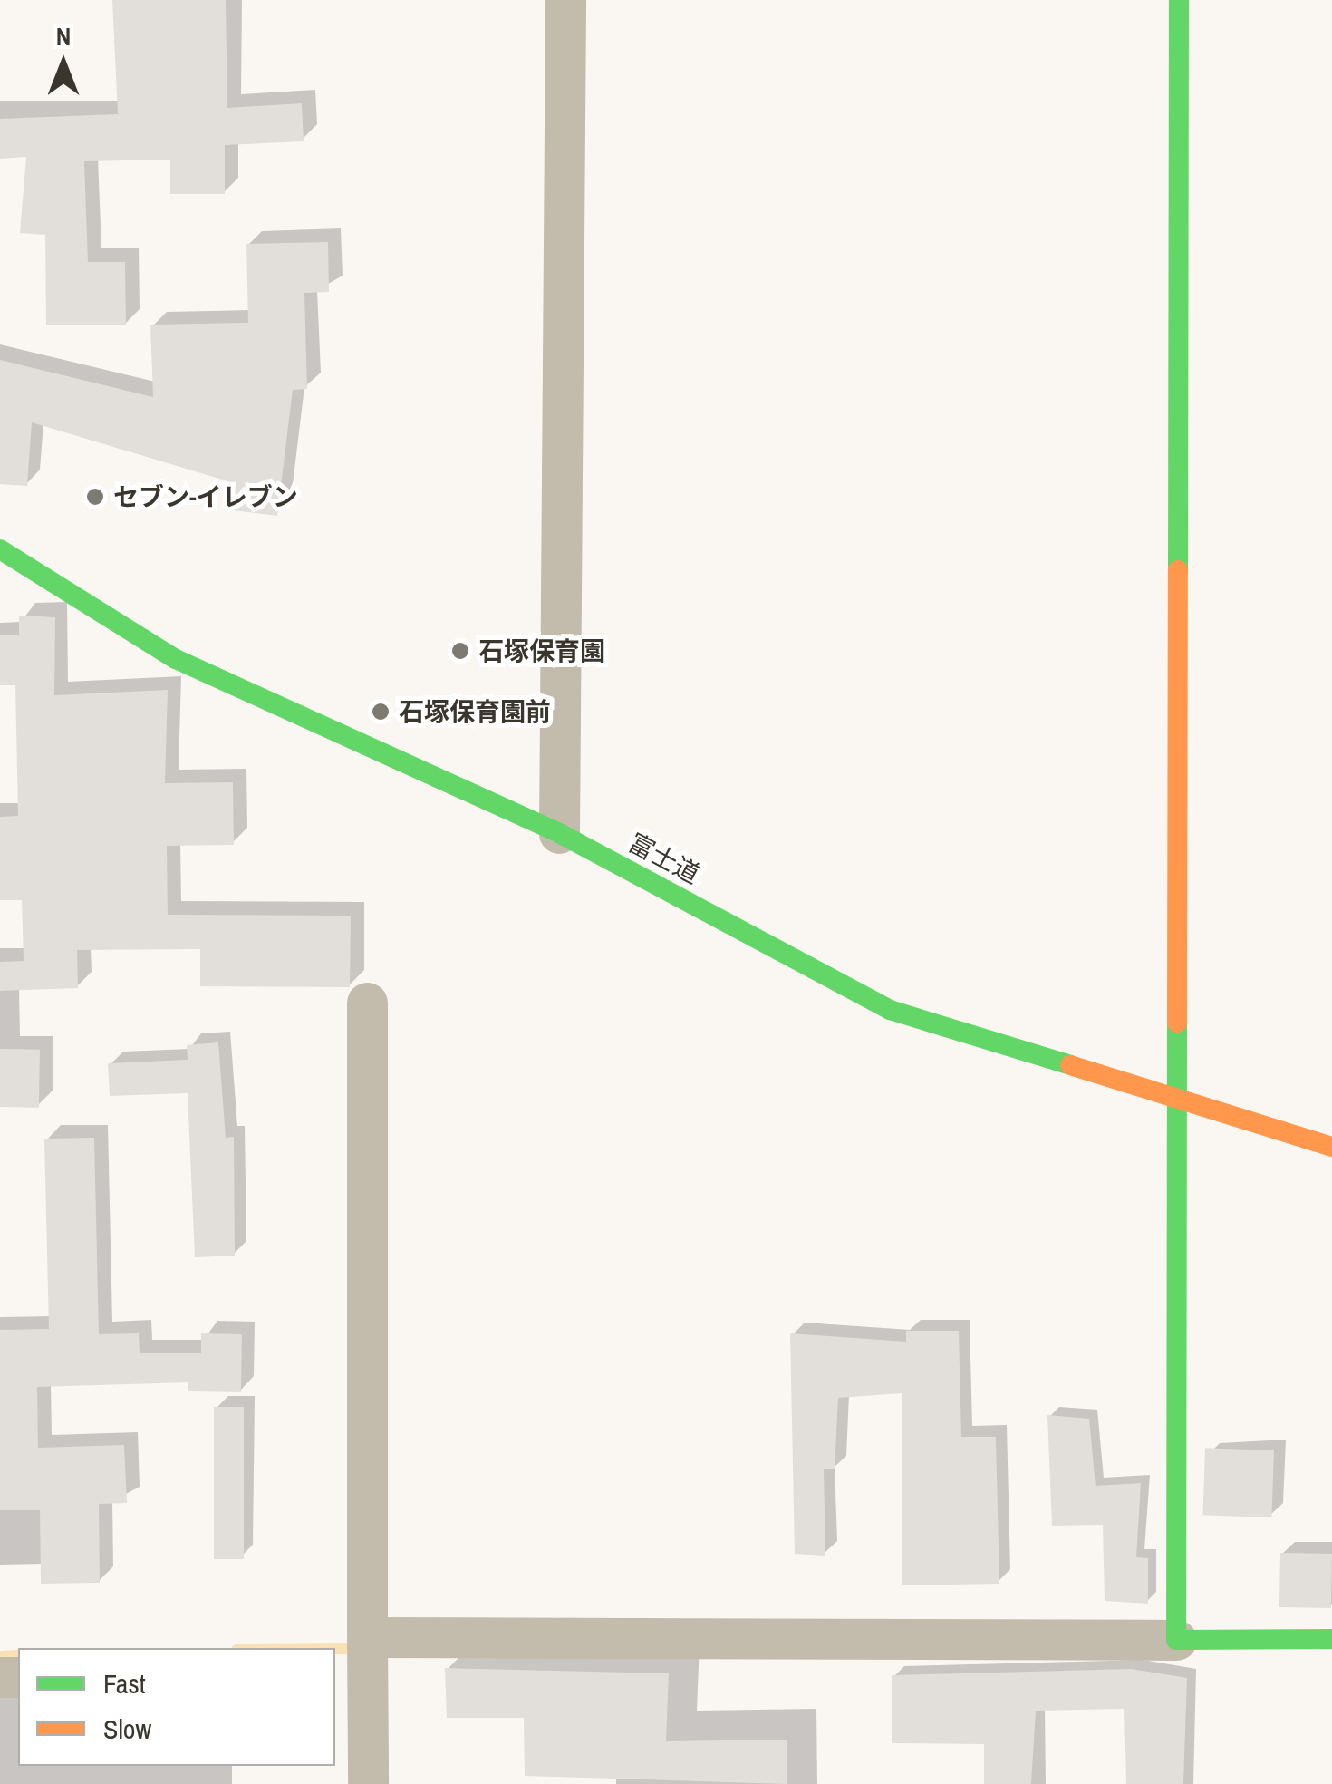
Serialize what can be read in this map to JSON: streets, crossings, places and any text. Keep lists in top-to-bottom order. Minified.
{"streets":{"street":["富士道"]},"places":["セブン-イレブン","石塚保育園","石塚保育園前"],"legend":["Fast","Slow"],"north":"top"}
